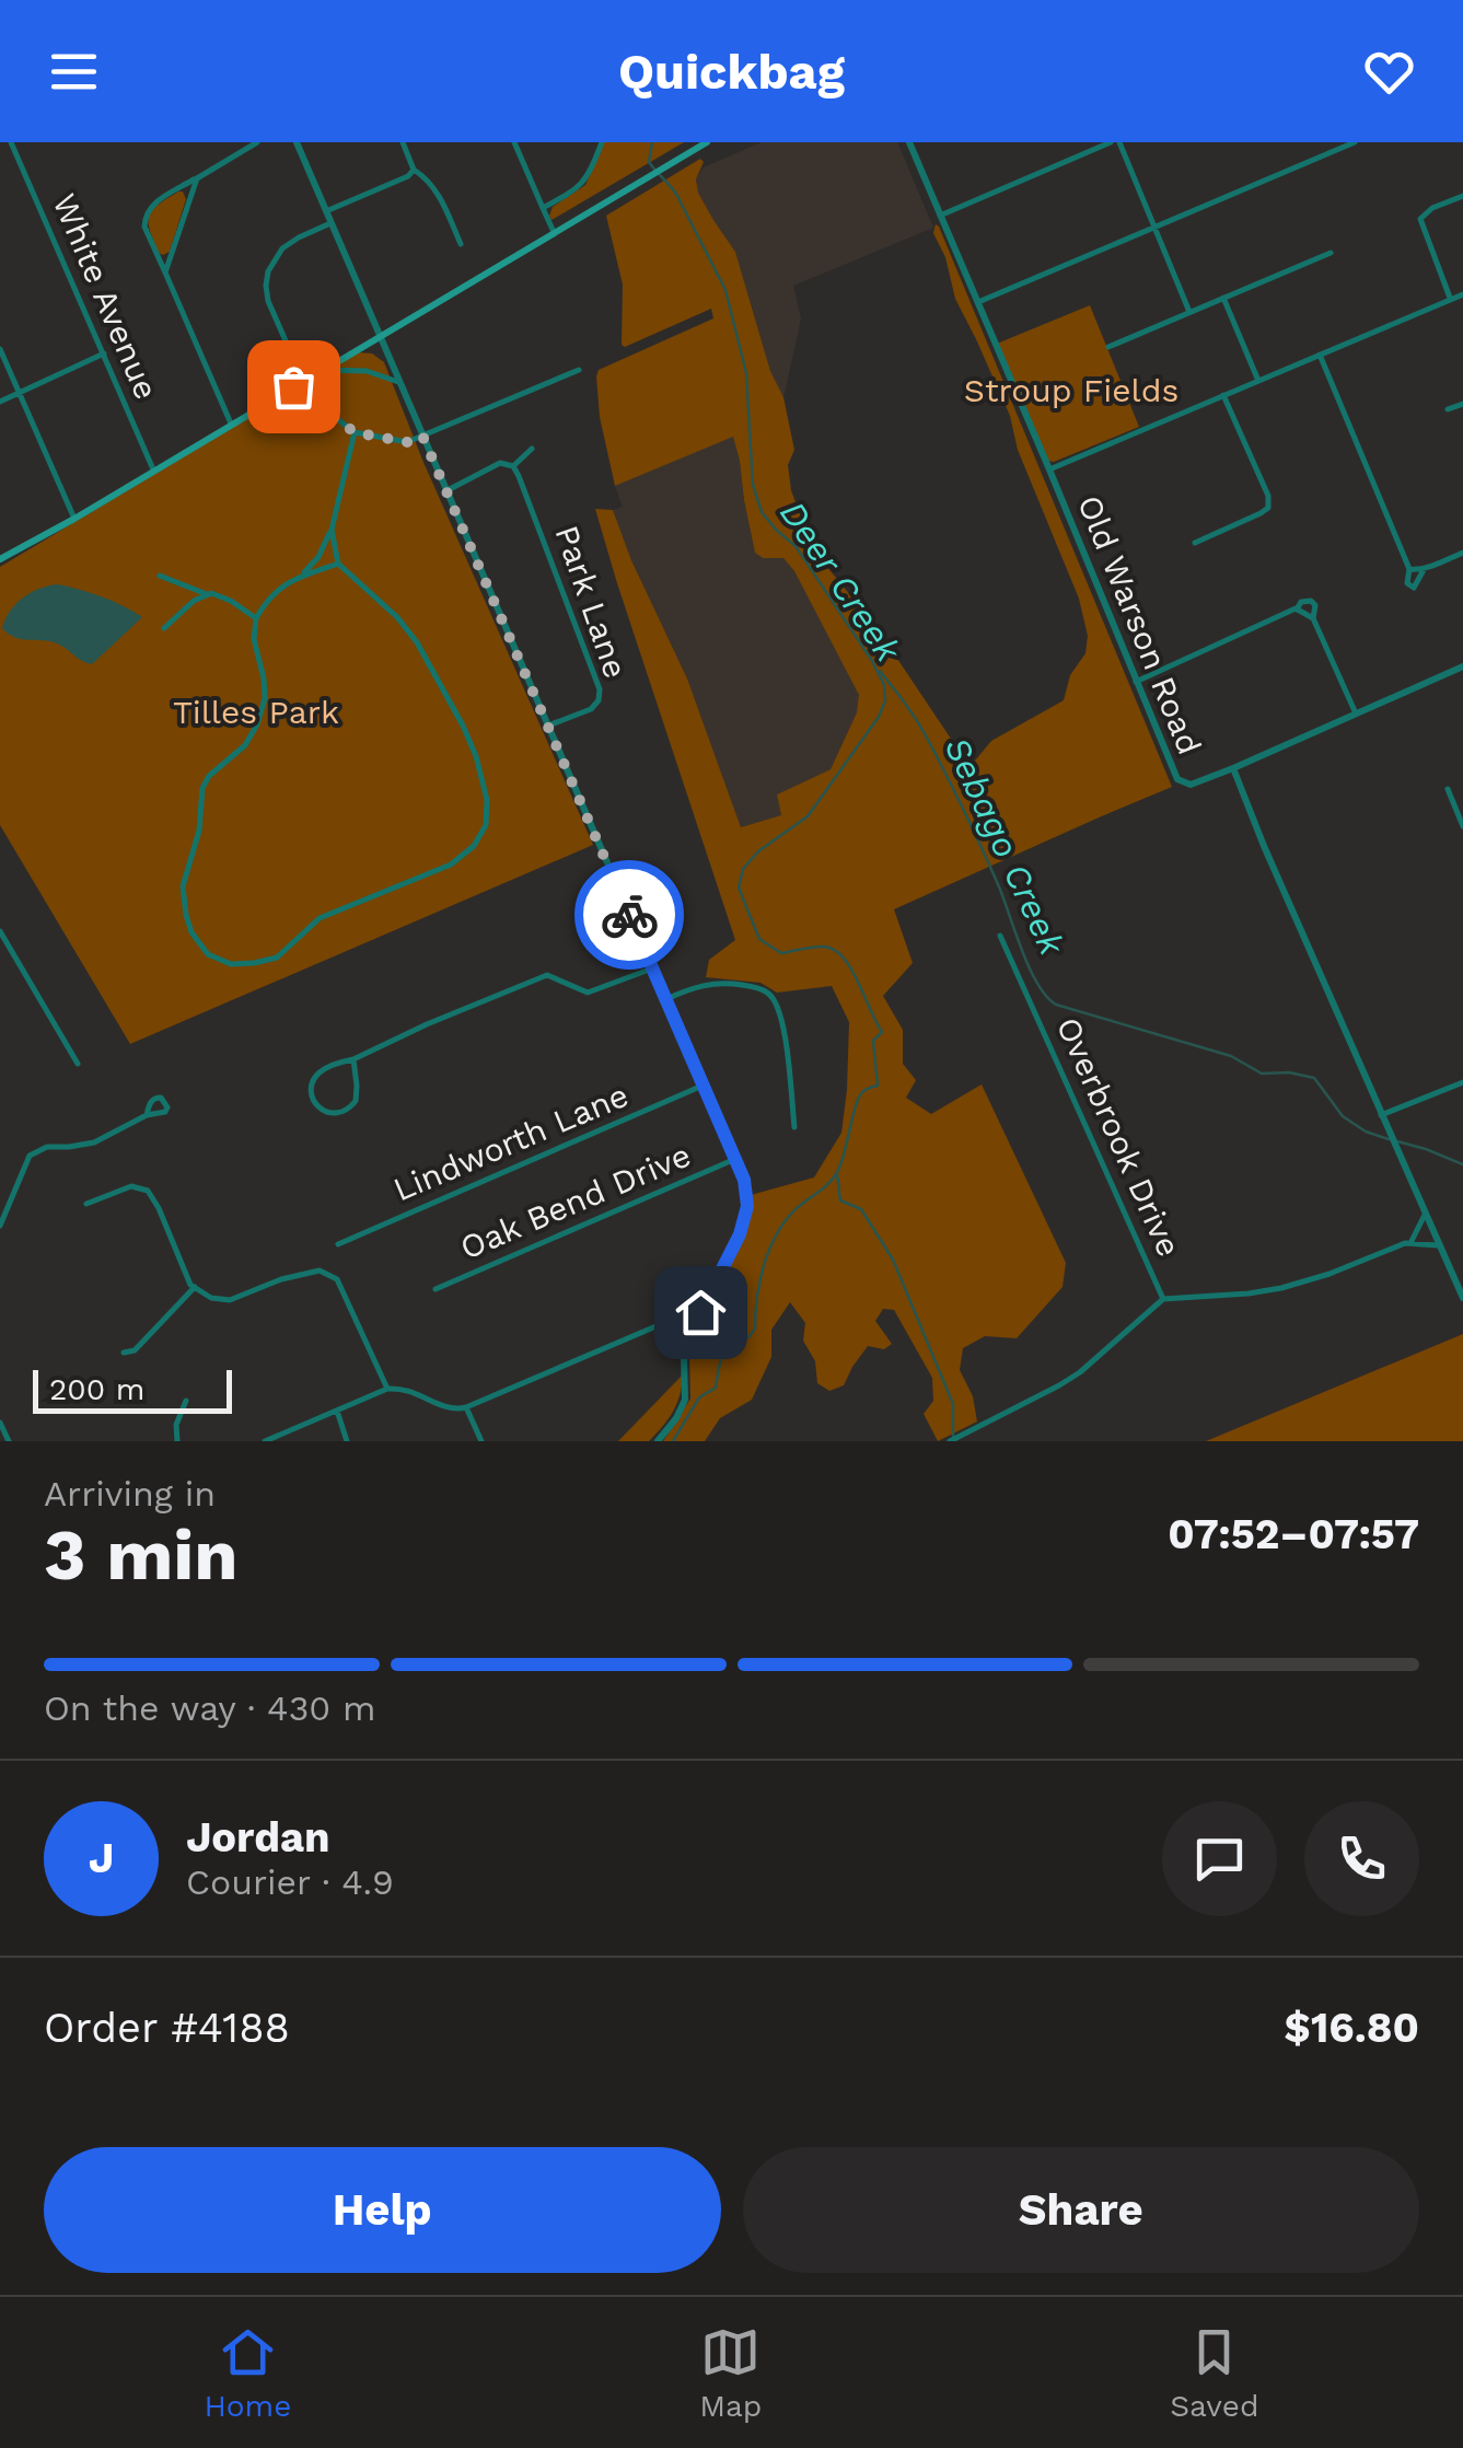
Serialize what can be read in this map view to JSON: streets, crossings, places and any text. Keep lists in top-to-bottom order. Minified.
{"streets":{"street":["White Avenue","Park Lane","Old Warson Road","Overbrook Drive","Lindworth Lane","Oak Bend Drive"]},"crossings":[["Old Warson Road","Overbrook Drive"]],"water":["Deer Creek","Sebago Creek"],"parks":["Stroup Fields","Tilles Park"],"scale_bar":"200 m","page":{"header":"Quickbag","scale":"200 m","heading":["3 min","Arriving in","07:52–07:57"],"panel":["Jordan","Courier · 4.9","Order #4188","$16.80"],"bar":"On the way · 430 m","round":"J","buttons":["Help","Share"],"tabs":["Home","Map","Saved"]}}
